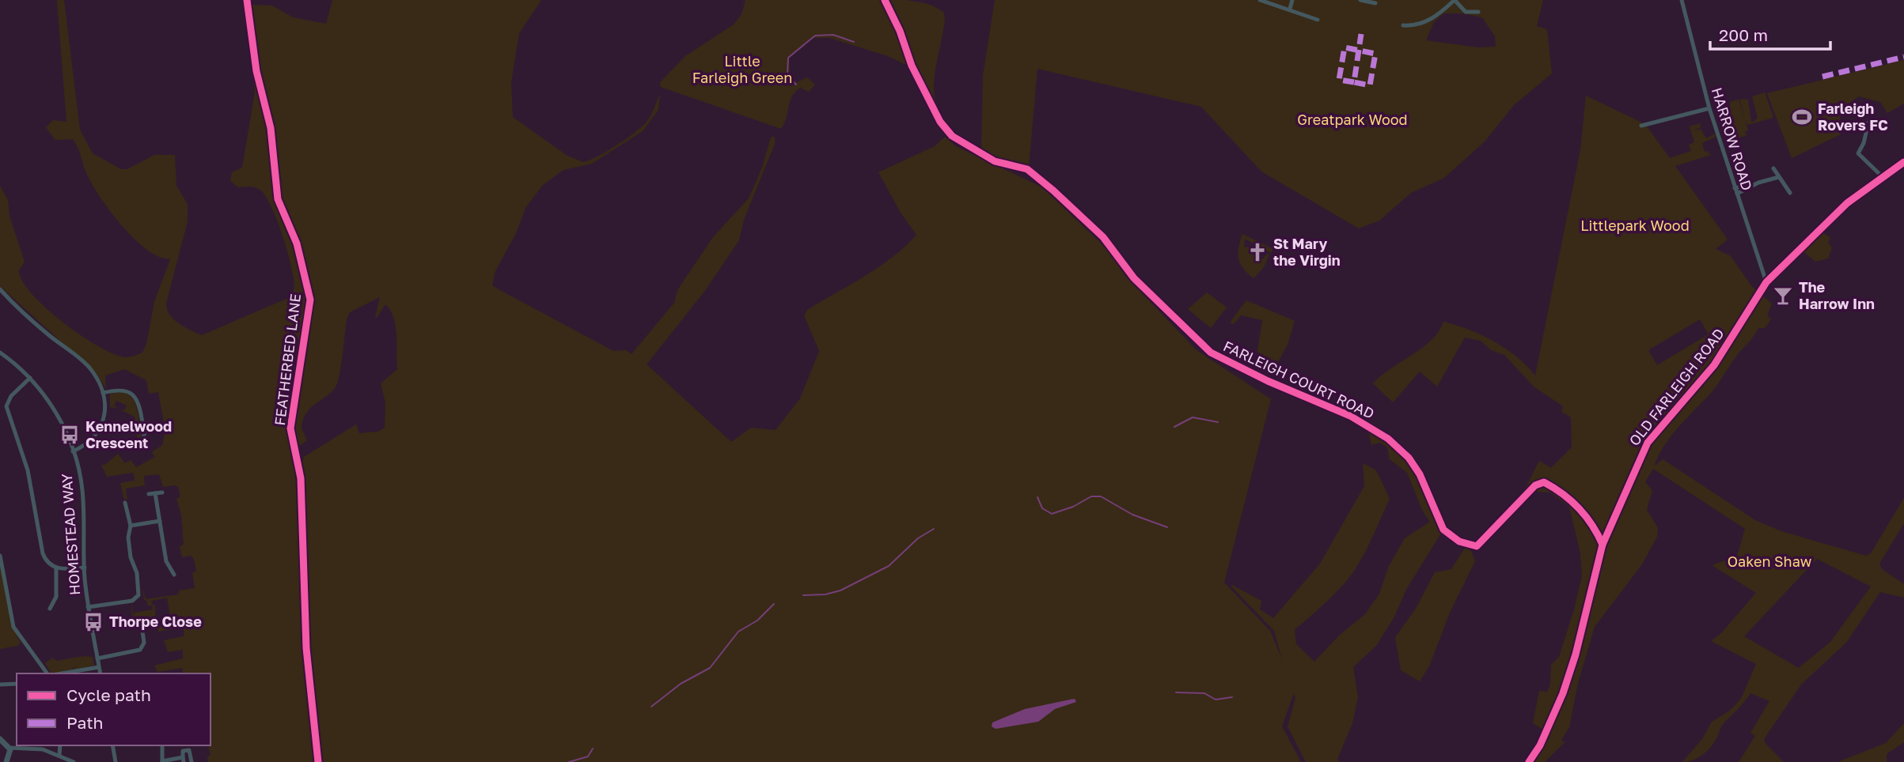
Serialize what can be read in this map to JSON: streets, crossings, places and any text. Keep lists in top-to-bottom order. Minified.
{"streets":{"street":["HARROW ROAD","FEATHERBED LANE","FARLEIGH COURT ROAD","OLD FARLEIGH ROAD","HOMESTEAD WAY"]},"crossings":[["HARROW ROAD","OLD FARLEIGH ROAD"],["FARLEIGH COURT ROAD","OLD FARLEIGH ROAD"]],"parks":["Little Farleigh Green","Greatpark Wood","Littlepark Wood","Oaken Shaw"],"places":{"sports":["Farleigh Rovers FC"],"church":["St Mary the Virgin"],"bar":["The Harrow Inn"],"bus stop":["Kennelwood Crescent","Thorpe Close"]},"legend":["Cycle path","Path"],"scale_bar":"200 m"}
